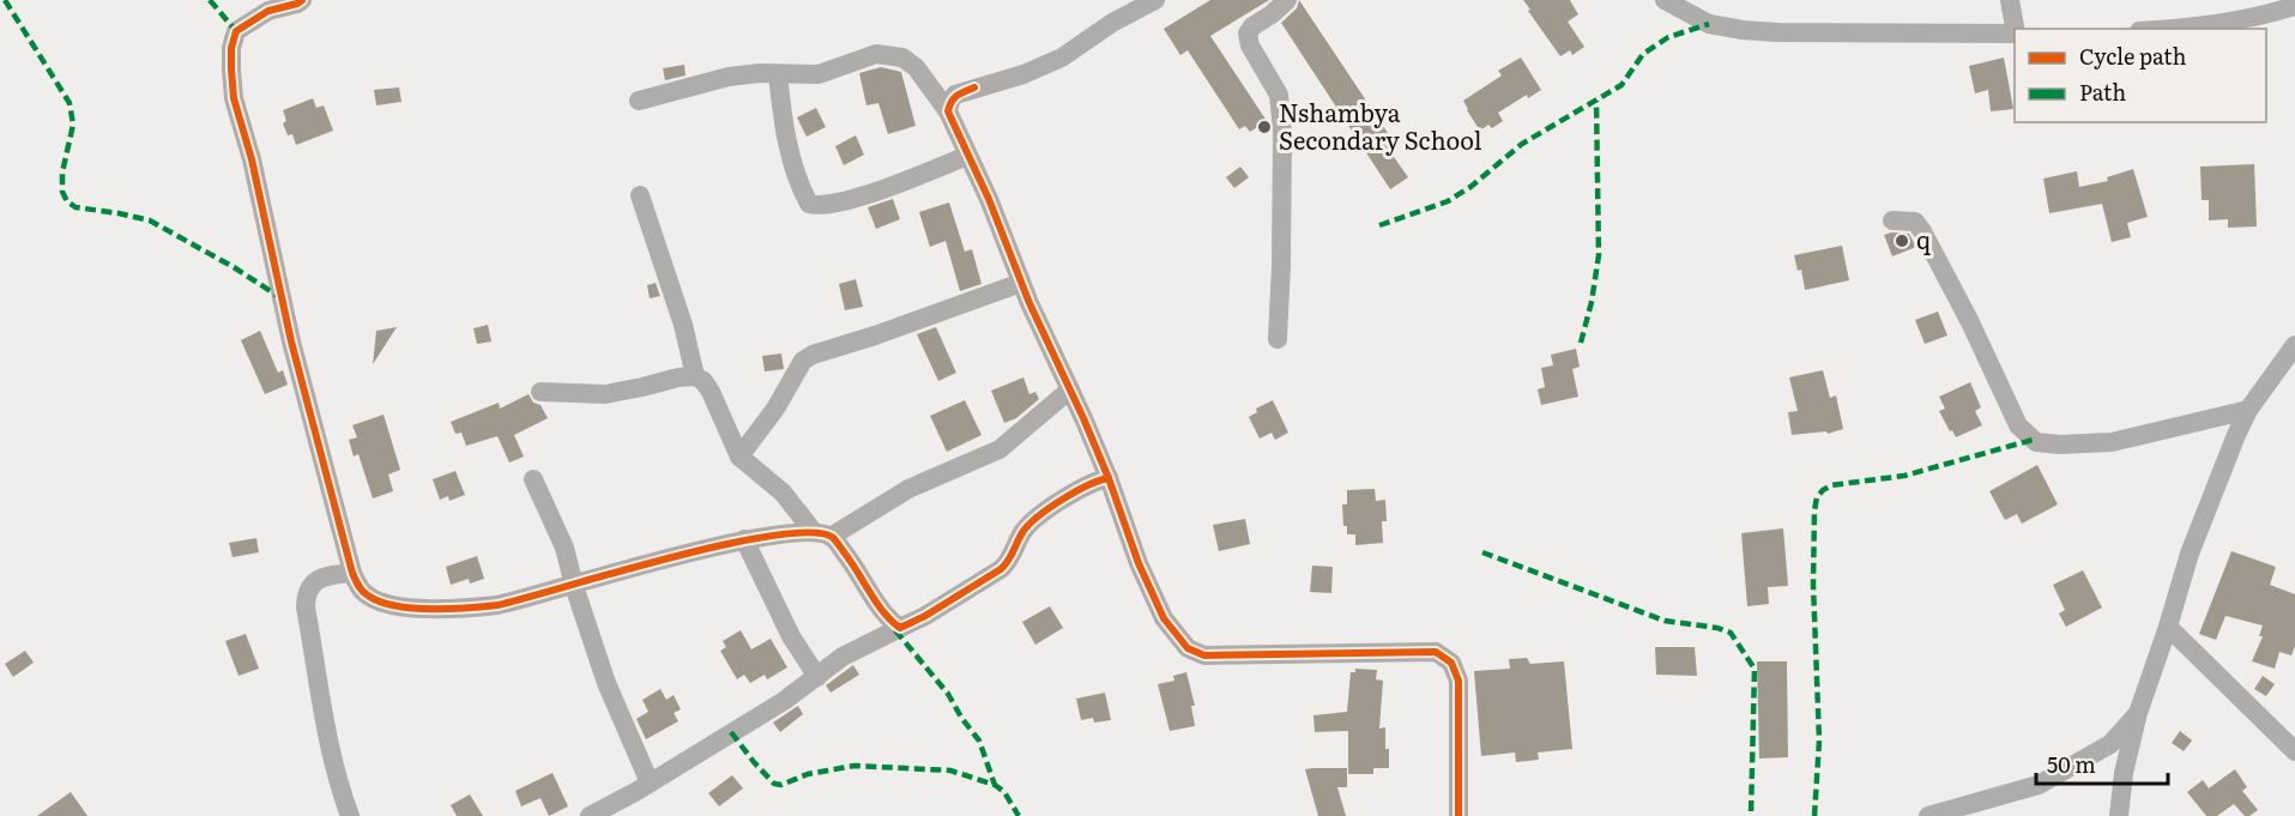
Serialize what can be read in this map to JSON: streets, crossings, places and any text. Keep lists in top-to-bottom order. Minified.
{"places":["Nshambya Secondary School","q"],"legend":["Cycle path","Path"],"scale_bar":"50 m"}
